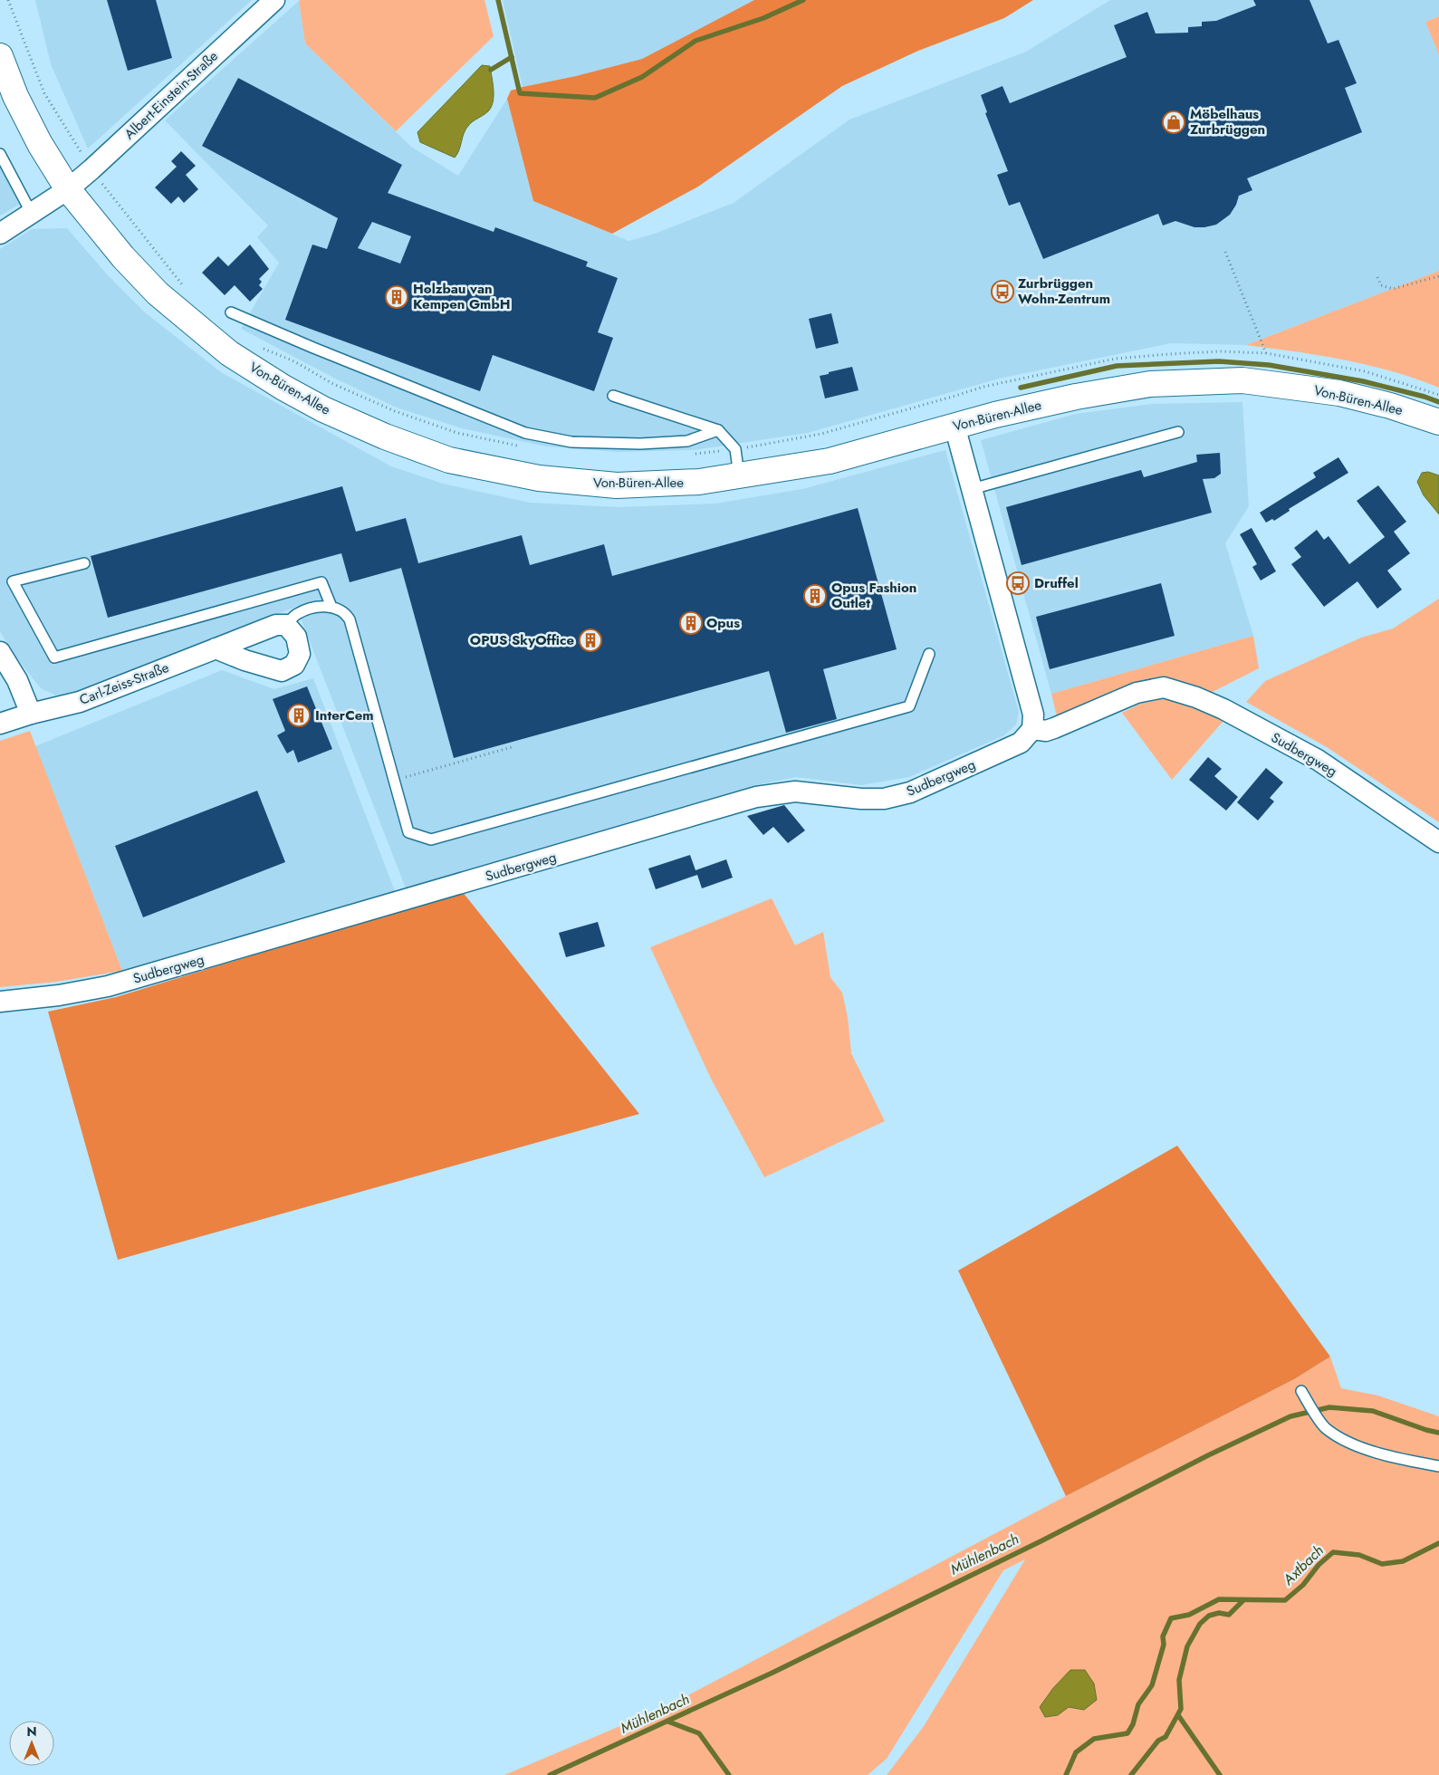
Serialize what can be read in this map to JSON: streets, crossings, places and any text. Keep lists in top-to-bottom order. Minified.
{"streets":{"street":["Albert-Einstein-Straße","Von-Büren-Allee","Carl-Zeiss-Straße","Sudbergweg"]},"crossings":[["Albert-Einstein-Straße","Von-Büren-Allee"]],"water":["Mühlenbach","Axtbach"],"places":{"shop":["Möbelhaus Zurbrüggen"],"bus stop":["Zurbrüggen Wohn-Zentrum","Druffel"],"building":["Holzbau van Kempen GmbH","Opus Fashion Outlet","Opus","OPUS SkyOffice","InterCem"]},"north":"top"}
